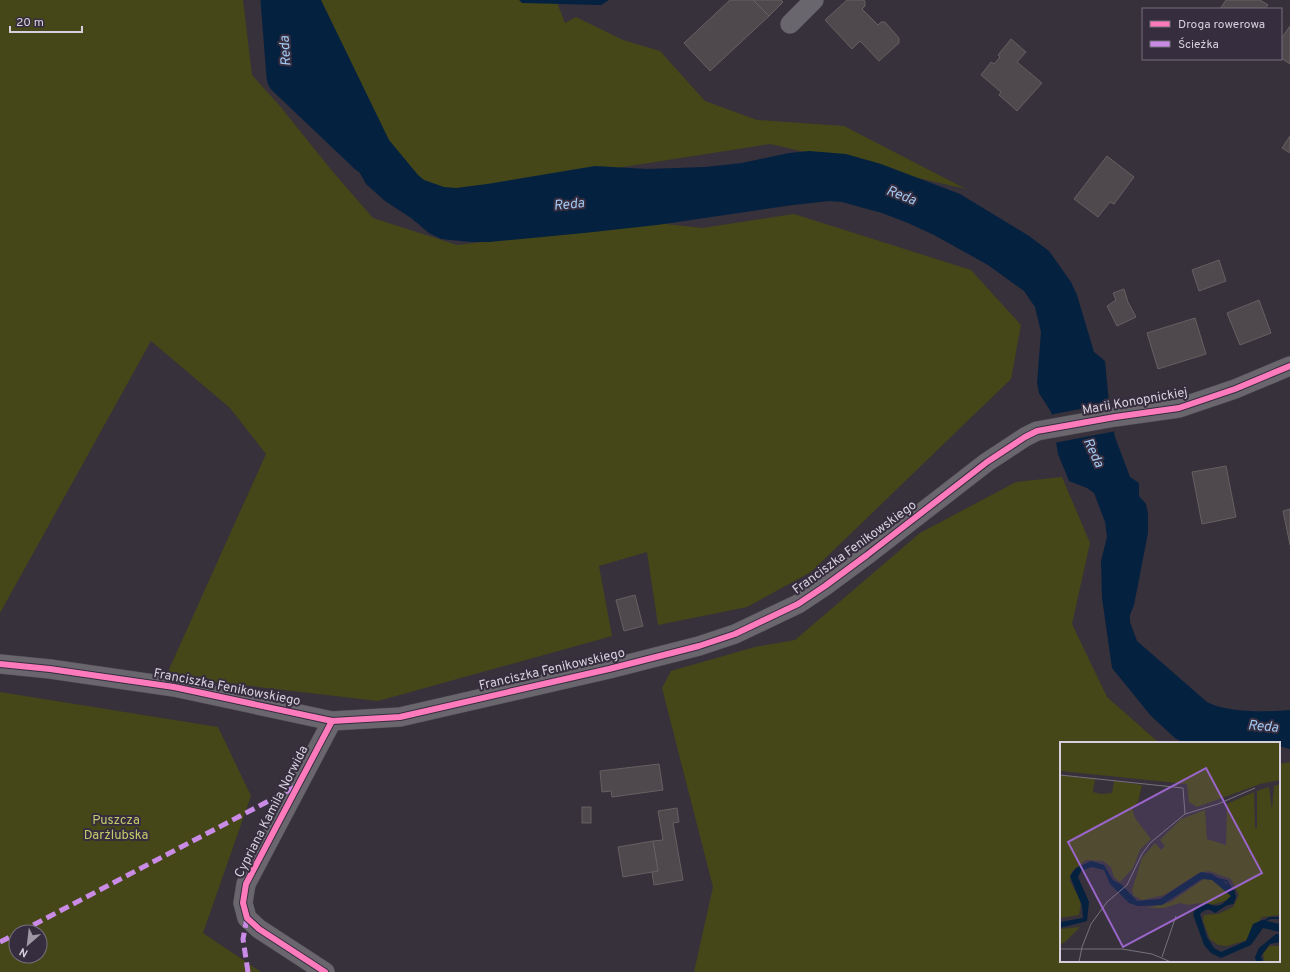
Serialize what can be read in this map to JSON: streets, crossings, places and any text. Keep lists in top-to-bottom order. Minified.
{"streets":{"street":["Marii Konopnickiej","Franciszka Fenikowskiego","Cypriana Kamila Norwida"]},"crossings":[["Marii Konopnickiej","Franciszka Fenikowskiego"],["Franciszka Fenikowskiego","Cypriana Kamila Norwida"]],"water":["Reda"],"parks":["Puszcza Darżlubska"],"legend":["Droga rowerowa","Ścieżka"],"scale_bar":"20 m","north":"bottom left"}
